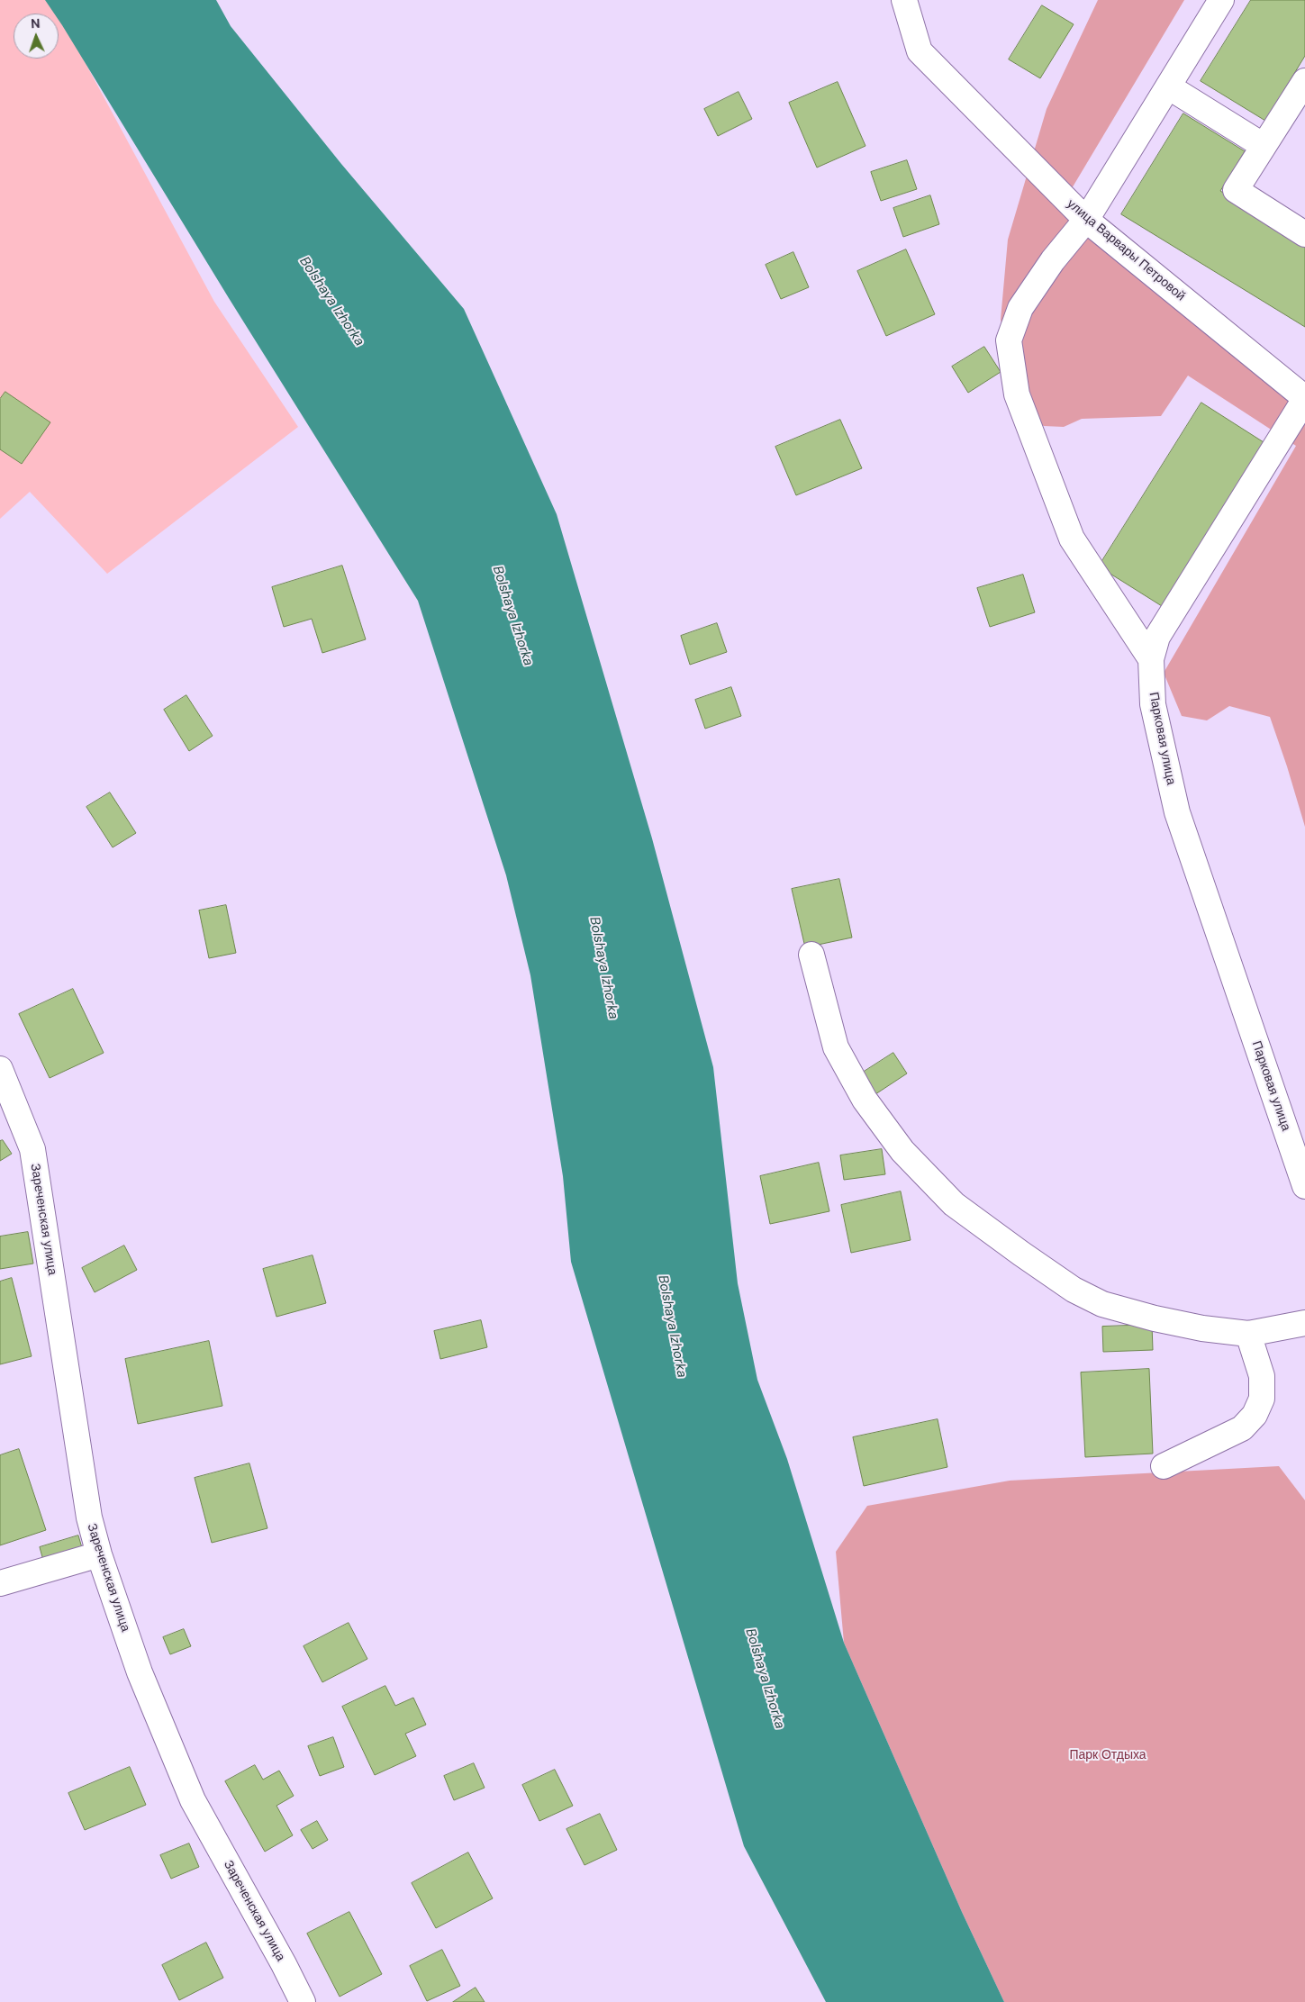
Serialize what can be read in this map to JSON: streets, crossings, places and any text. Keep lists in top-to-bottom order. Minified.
{"streets":{"street":["улица Варвары Петровой","Парковая улица","Зареченская улица"]},"water":["Bolshaya Izhorka"],"parks":["Парк Отдыха"],"north":"top"}
